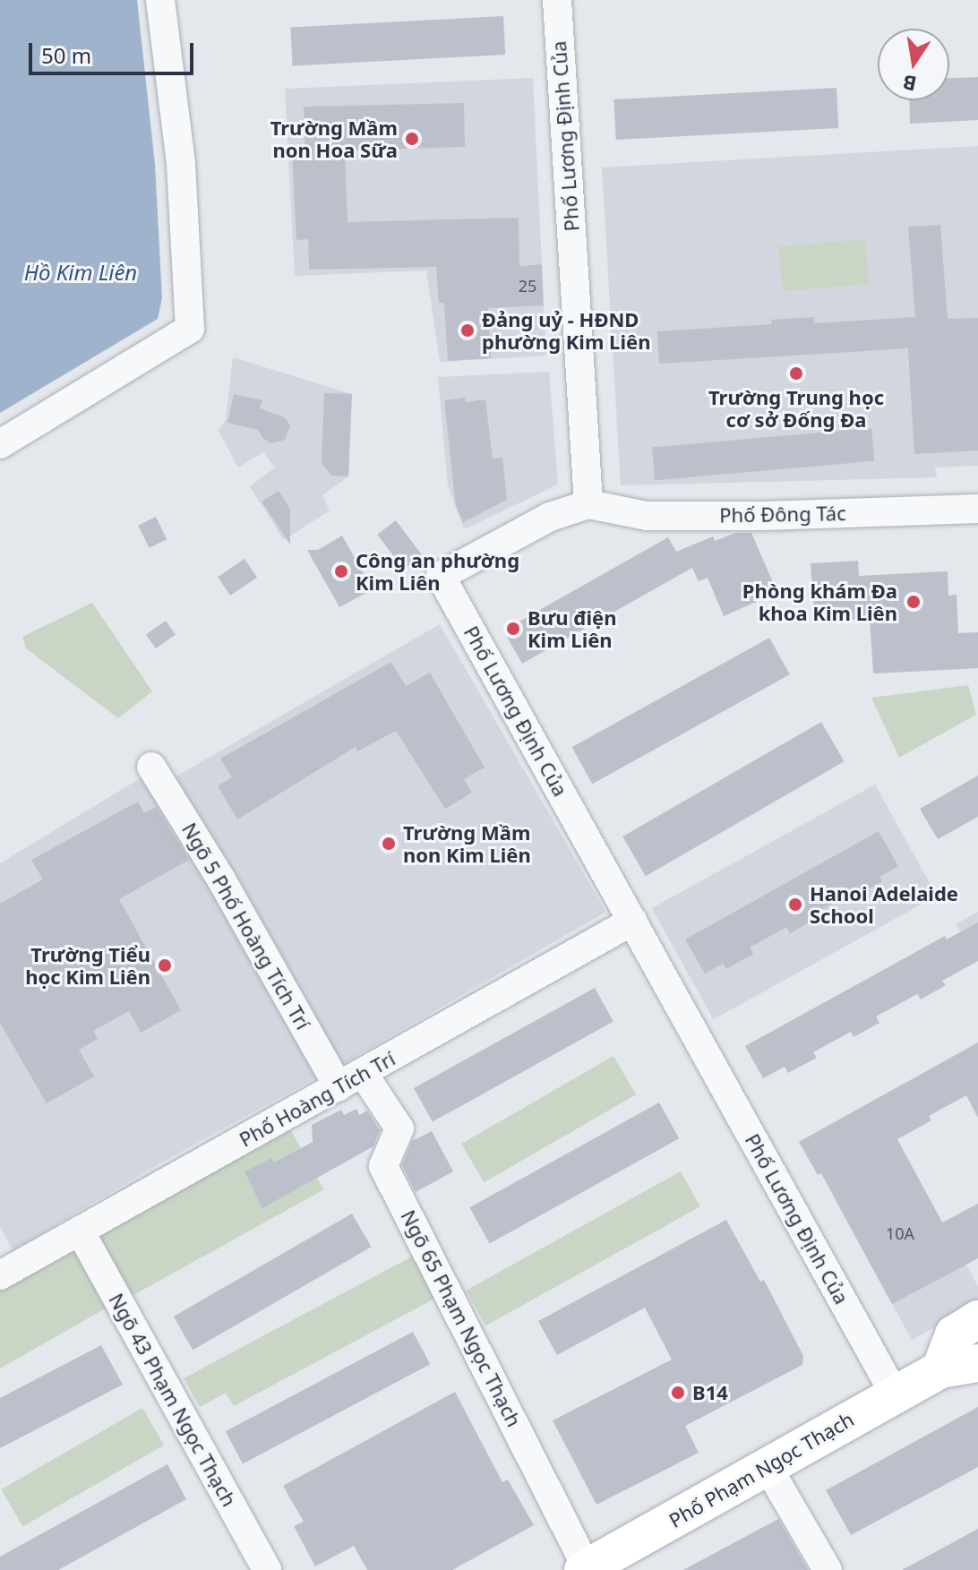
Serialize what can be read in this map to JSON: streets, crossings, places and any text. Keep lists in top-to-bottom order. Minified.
{"streets":{"main road":["Phố Phạm Ngọc Thạch"],"street":["Phố Lương Định Của","Phố Đông Tác","Ngõ 5 Phố Hoàng Tích Trí","Phố Hoàng Tích Trí","Ngõ 65 Phạm Ngọc Thạch","Ngõ 43 Phạm Ngọc Thạch"]},"crossings":[["Phố Lương Định Của","Phố Đông Tác"],["Phố Lương Định Của","Phố Hoàng Tích Trí"],["Phố Lương Định Của","Phố Phạm Ngọc Thạch"],["Ngõ 5 Phố Hoàng Tích Trí","Phố Hoàng Tích Trí"],["Phố Hoàng Tích Trí","Ngõ 65 Phạm Ngọc Thạch"],["Phố Hoàng Tích Trí","Ngõ 43 Phạm Ngọc Thạch"],["Ngõ 65 Phạm Ngọc Thạch","Phố Phạm Ngọc Thạch"]],"water":["Hồ Kim Liên"],"places":["Trường Mầm non Hoa Sữa","Đảng uỷ - HĐND phường Kim Liên","Trường Trung học cơ sở Đống Đa","Công an phường Kim Liên","Phòng khám Đa khoa Kim Liên","Bưu điện Kim Liên","Trường Mầm non Kim Liên","Hanoi Adelaide School","Trường Tiểu học Kim Liên","B14"],"house_numbers":["25","10A"],"scale_bar":"50 m","north":"bottom"}
